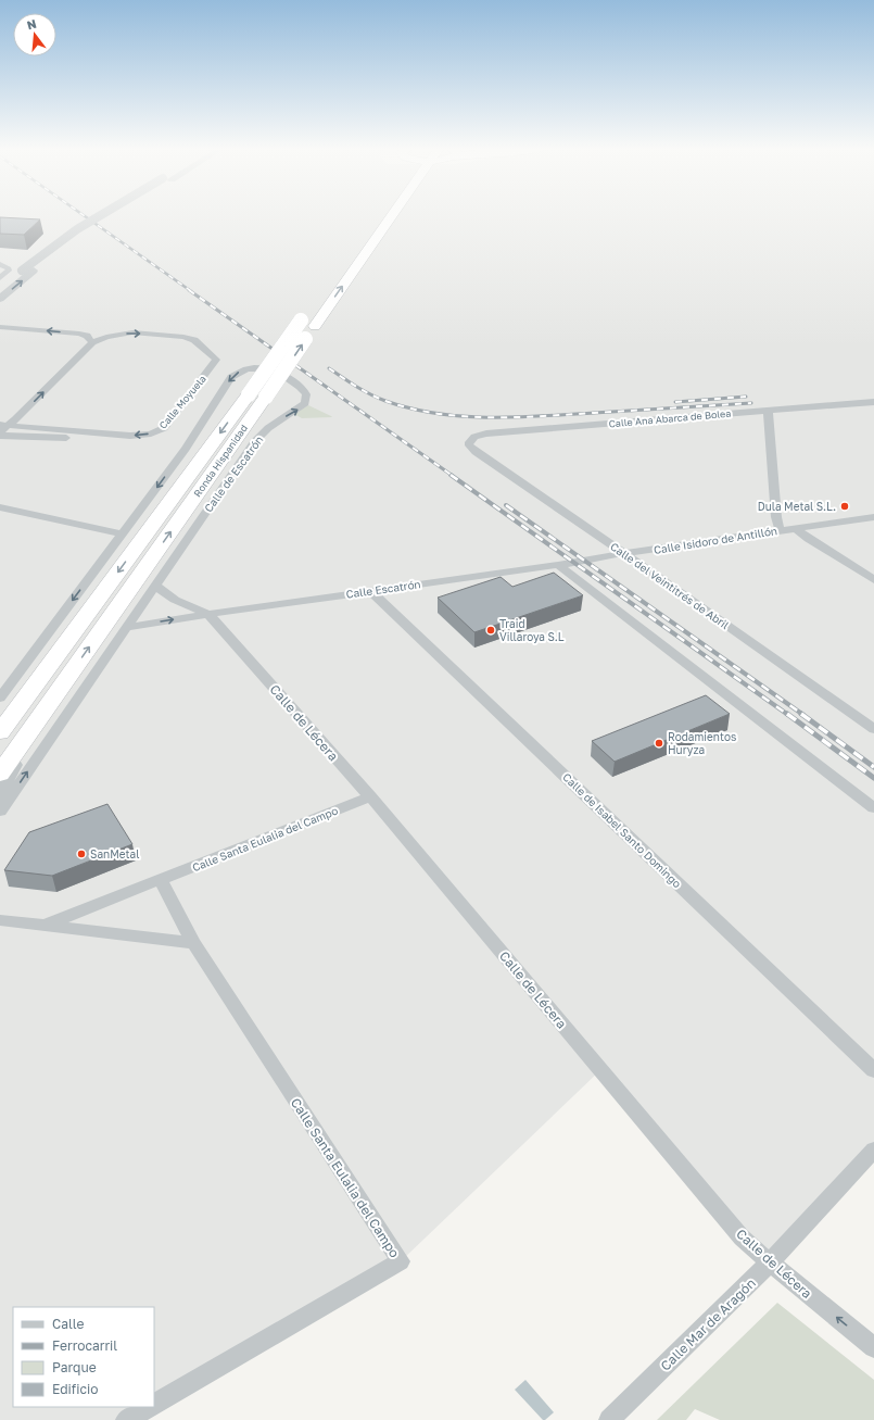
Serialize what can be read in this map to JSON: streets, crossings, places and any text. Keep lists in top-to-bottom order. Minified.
{"streets":{"highway":["Ronda Hispanidad"],"street":["Calle Moyuela","Calle Ana Abarca de Bolea","Calle de Escatrón","Calle Isidoro de Antillón","Calle del Veintitrés de Abril","Calle Escatrón","Calle de Lécera","Calle de Isabel Santo Domingo","Calle Santa Eulalia del Campo","Calle Mar de Aragón"]},"crossings":[["Calle Ana Abarca de Bolea","Calle del Veintitrés de Abril"],["Calle de Escatrón","Calle Escatrón"],["Calle Isidoro de Antillón","Calle del Veintitrés de Abril"],["Calle Isidoro de Antillón","Calle Escatrón"],["Calle Escatrón","Calle de Lécera"],["Calle Escatrón","Calle de Isabel Santo Domingo"],["Calle de Lécera","Calle Santa Eulalia del Campo"],["Calle de Lécera","Calle Mar de Aragón"]],"places":["Dula Metal S.L.","Traid Villaroya S.L","Rodamientos Huryza","SanMetal"],"legend":["Calle","Ferrocarril","Parque","Edificio"],"north":"top"}
